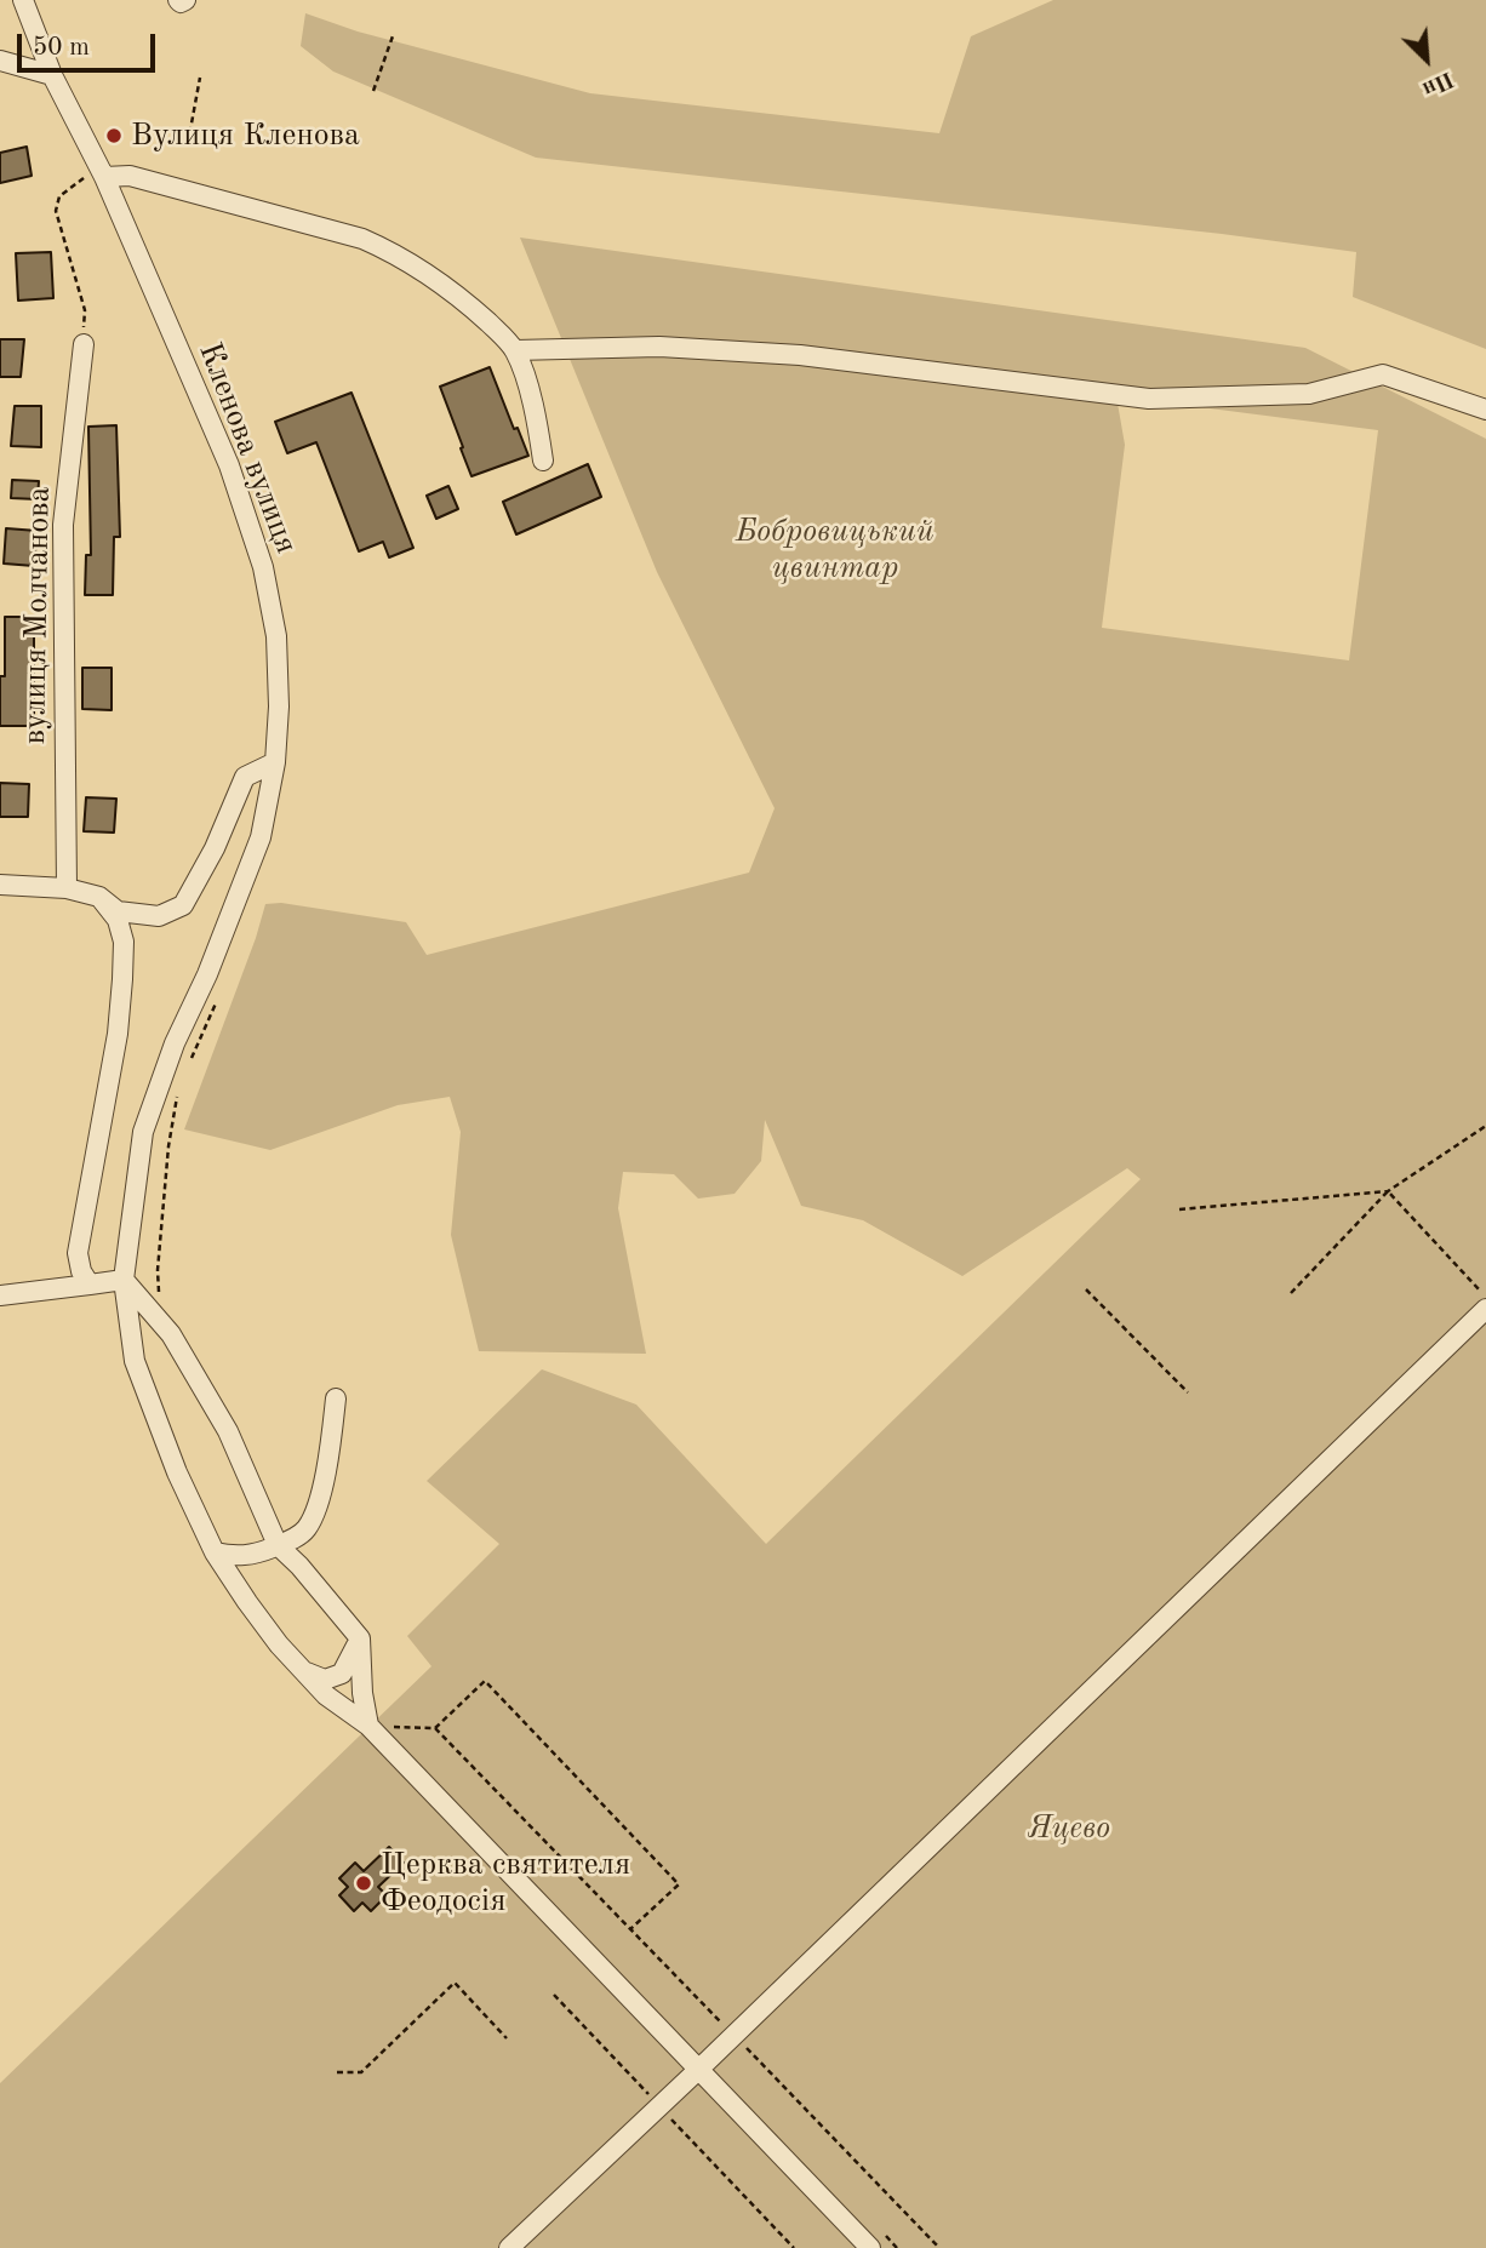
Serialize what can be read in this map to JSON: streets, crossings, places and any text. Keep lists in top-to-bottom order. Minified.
{"streets":{"street":["Кленова вулиця","вулиця Молчанова"]},"parks":["Бобровицький цвинтар","Яцево"],"places":["Вулиця Кленова","Церква святителя Феодосія"],"scale_bar":"50 m","north":"bottom right"}
